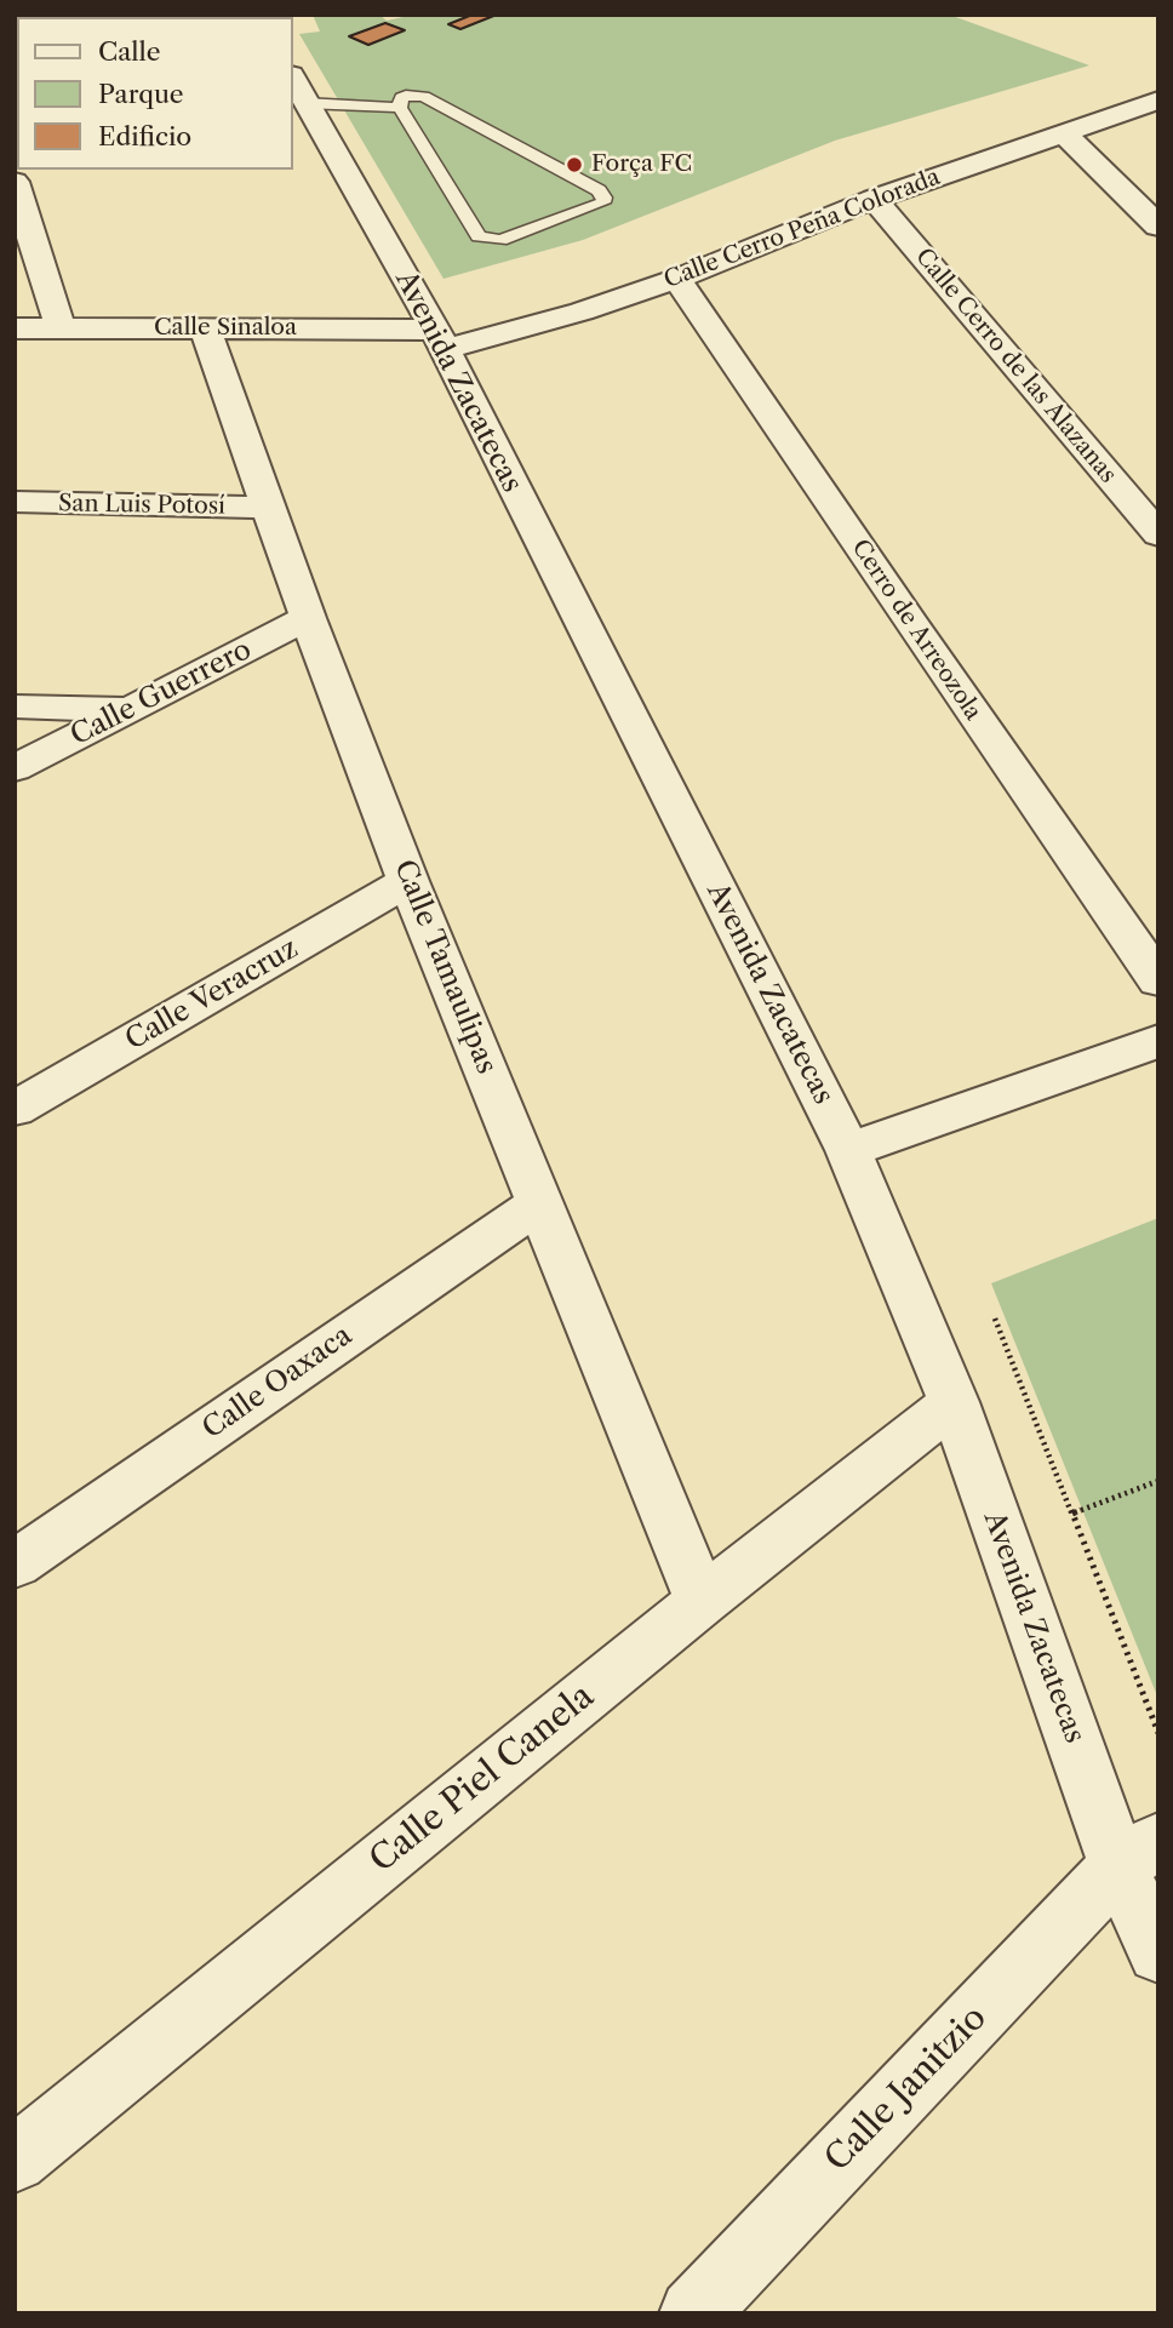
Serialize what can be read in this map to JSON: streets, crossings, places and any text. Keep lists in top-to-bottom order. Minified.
{"streets":{"street":["Calle Cerro Peña Colorada","Calle Sinaloa","Calle Cerro de las Alazanas","Avenida Zacatecas","San Luis Potosí","Cerro de Arreozola","Calle Guerrero","Calle Tamaulipas","Calle Veracruz","Calle Oaxaca","Calle Piel Canela","Calle Janitzio"]},"crossings":[["Calle Cerro Peña Colorada","Calle Sinaloa"],["Calle Cerro Peña Colorada","Calle Cerro de las Alazanas"],["Calle Cerro Peña Colorada","Avenida Zacatecas"],["Calle Cerro Peña Colorada","Cerro de Arreozola"],["Calle Sinaloa","Avenida Zacatecas"],["Calle Sinaloa","Calle Tamaulipas"],["Avenida Zacatecas","Calle Piel Canela"],["Avenida Zacatecas","Calle Janitzio"],["San Luis Potosí","Calle Tamaulipas"],["Calle Guerrero","Calle Tamaulipas"],["Calle Tamaulipas","Calle Veracruz"],["Calle Tamaulipas","Calle Oaxaca"],["Calle Tamaulipas","Calle Piel Canela"]],"places":["Força FC"],"legend":["Calle","Parque","Edificio"]}
